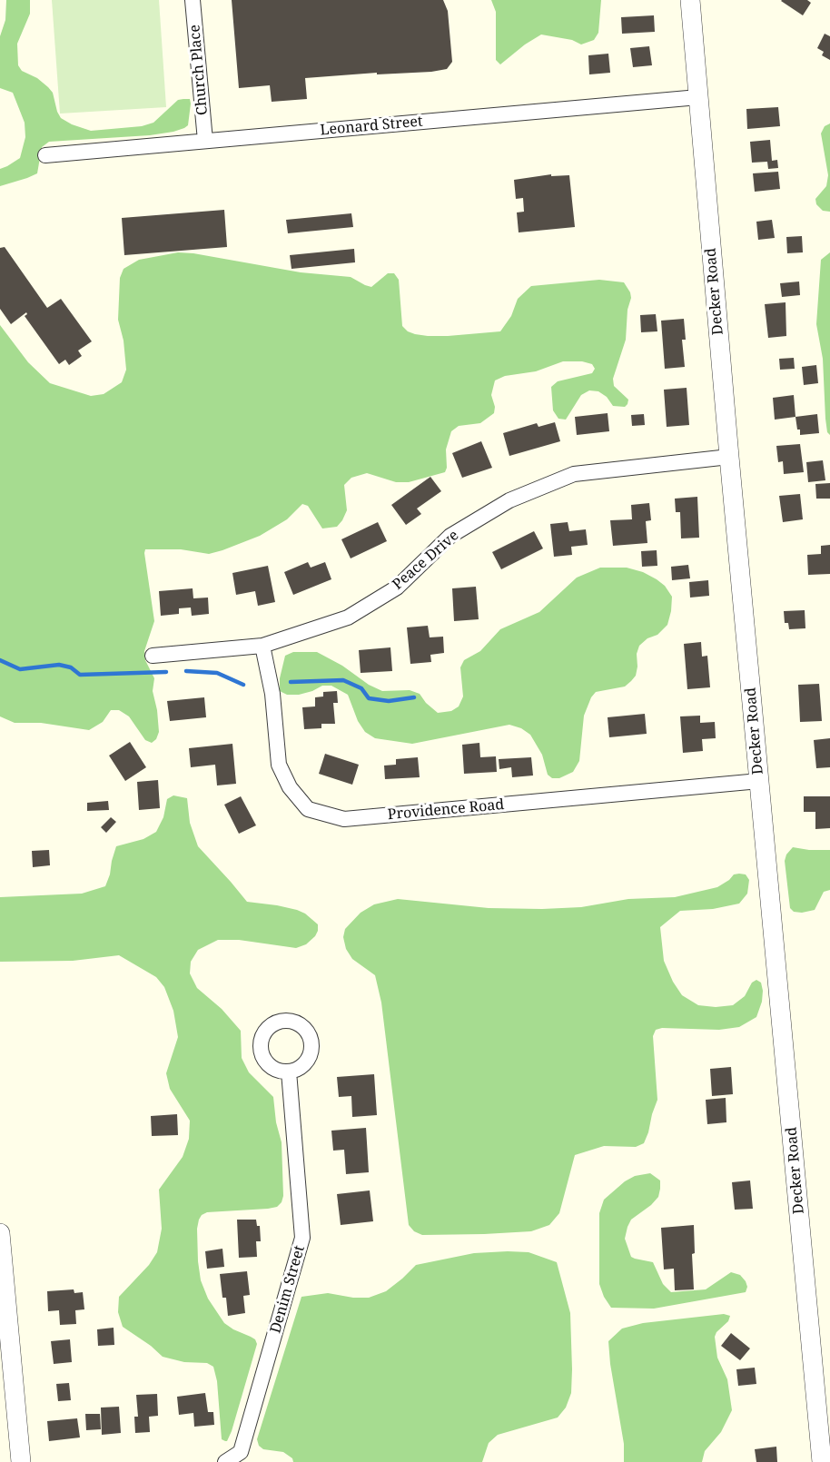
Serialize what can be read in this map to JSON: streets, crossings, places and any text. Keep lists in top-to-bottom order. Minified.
{"streets":{"street":["Church Place","Leonard Street","Decker Road","Peace Drive","Providence Road","Denim Street"]},"crossings":[["Church Place","Leonard Street"],["Leonard Street","Decker Road"],["Decker Road","Peace Drive"],["Decker Road","Providence Road"],["Peace Drive","Providence Road"]]}
